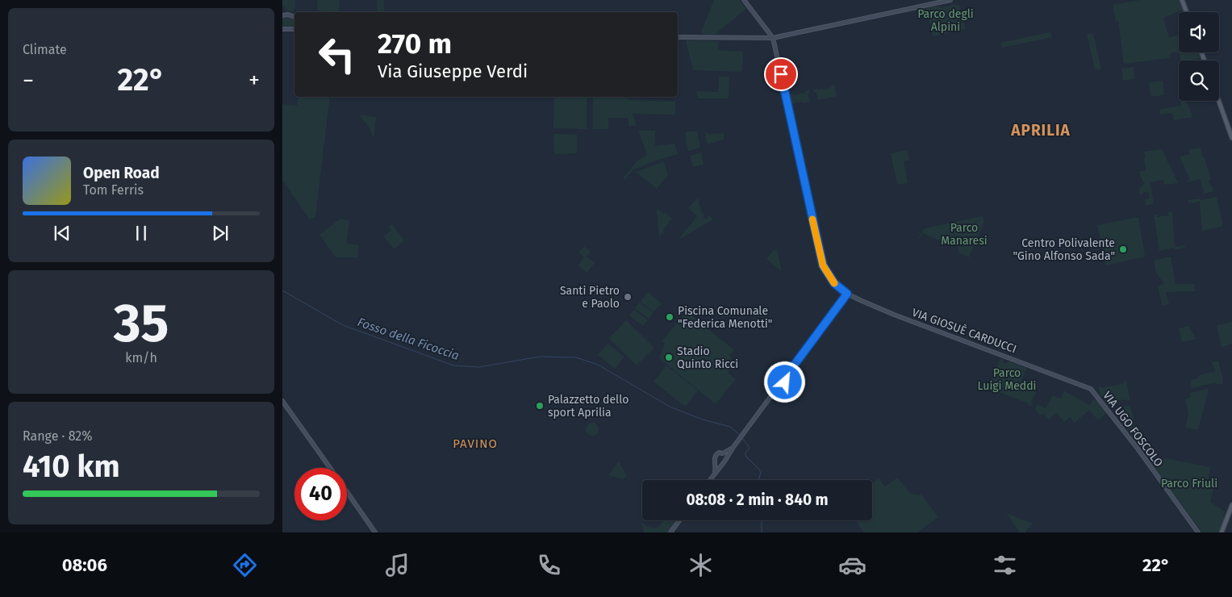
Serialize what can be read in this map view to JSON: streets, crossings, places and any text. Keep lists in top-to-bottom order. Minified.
{"streets":{"street":["VIA GIOSUÈ CARDUCCI","VIA UGO FOSCOLO"]},"crossings":[["VIA GIOSUÈ CARDUCCI","VIA UGO FOSCOLO"]],"districts":["APRILIA","PAVINO"],"water":["Fosso della Ficoccia"],"parks":["Parco degli Alpini","Parco Manaresi","Parco Luigi Meddi","Parco Friuli"],"places":["Centro Polivalente \"Gino Alfonso Sada\"","Santi Pietro e Paolo","Piscina Comunale \"Federica Menotti\"","Stadio Quinto Ricci","Palazzetto dello sport Aprilia"],"page":{"tile":["Climate",["35","km/h"],["Range · 82%","410 km"]],"turn":["270 m","Via Giuseppe Verdi"],"heat":["−","22°","+"],"song":["Open Road","Tom Ferris"],"limit":"40","trip":"08:08 · 2 min · 840 m","tabs":["08:06","22°"]}}
